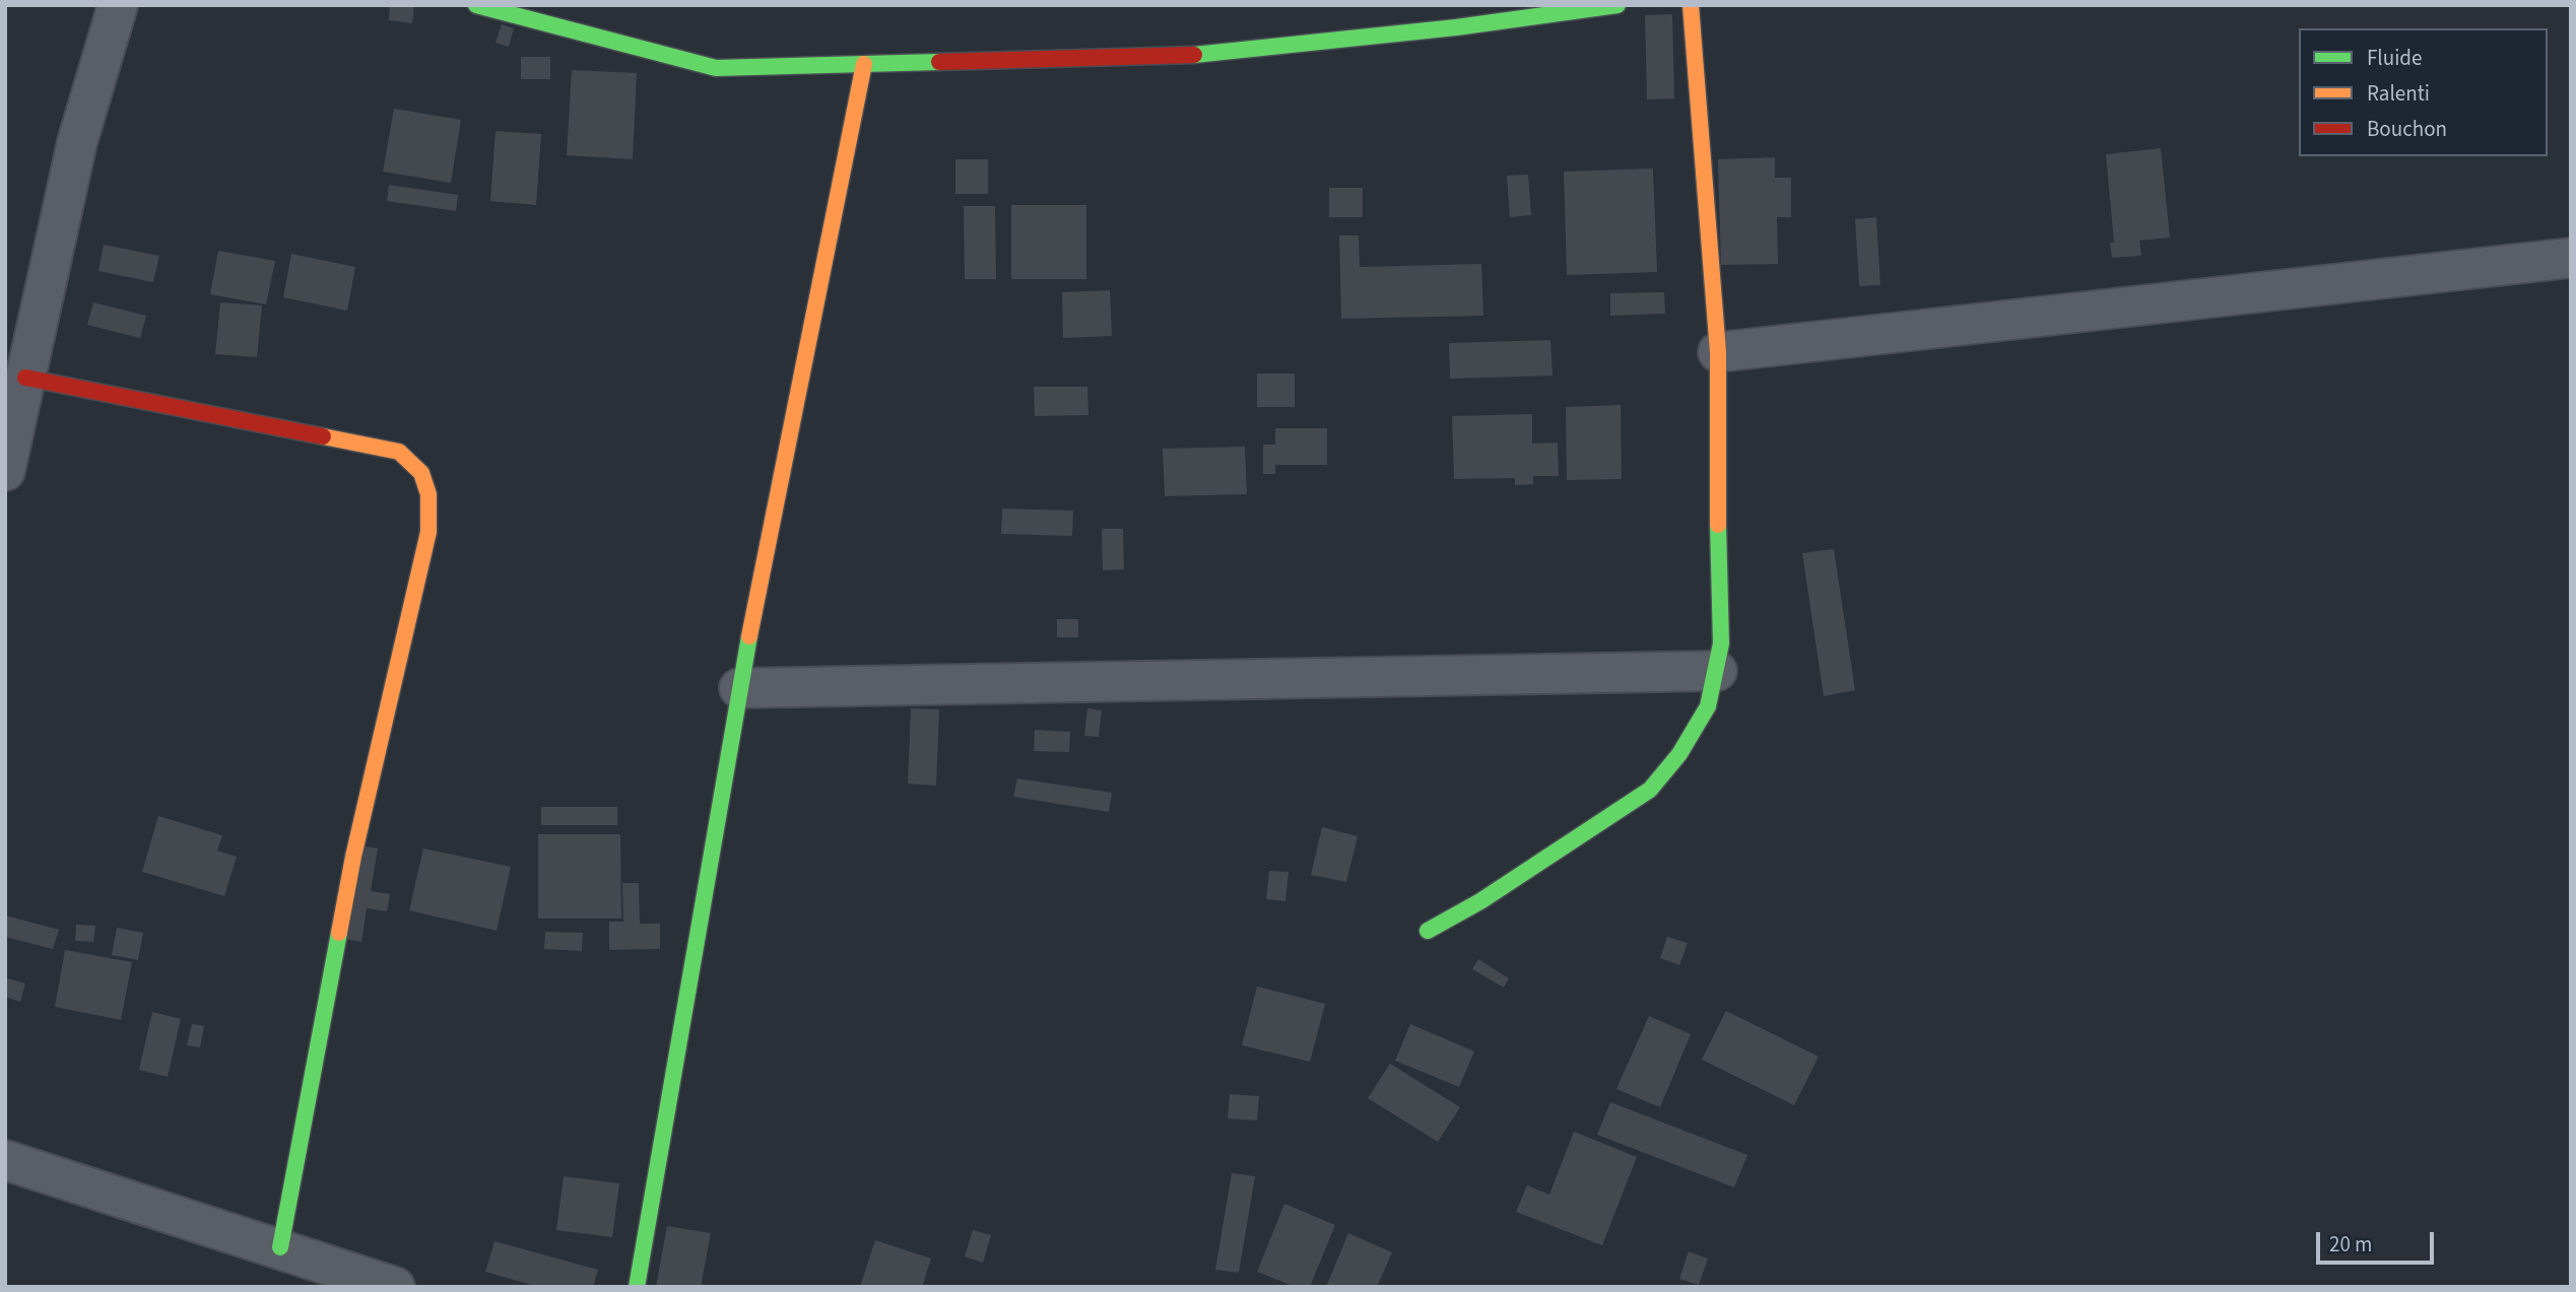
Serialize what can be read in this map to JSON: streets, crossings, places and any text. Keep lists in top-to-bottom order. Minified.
{"legend":["Fluide","Ralenti","Bouchon"],"scale_bar":"20 m"}
